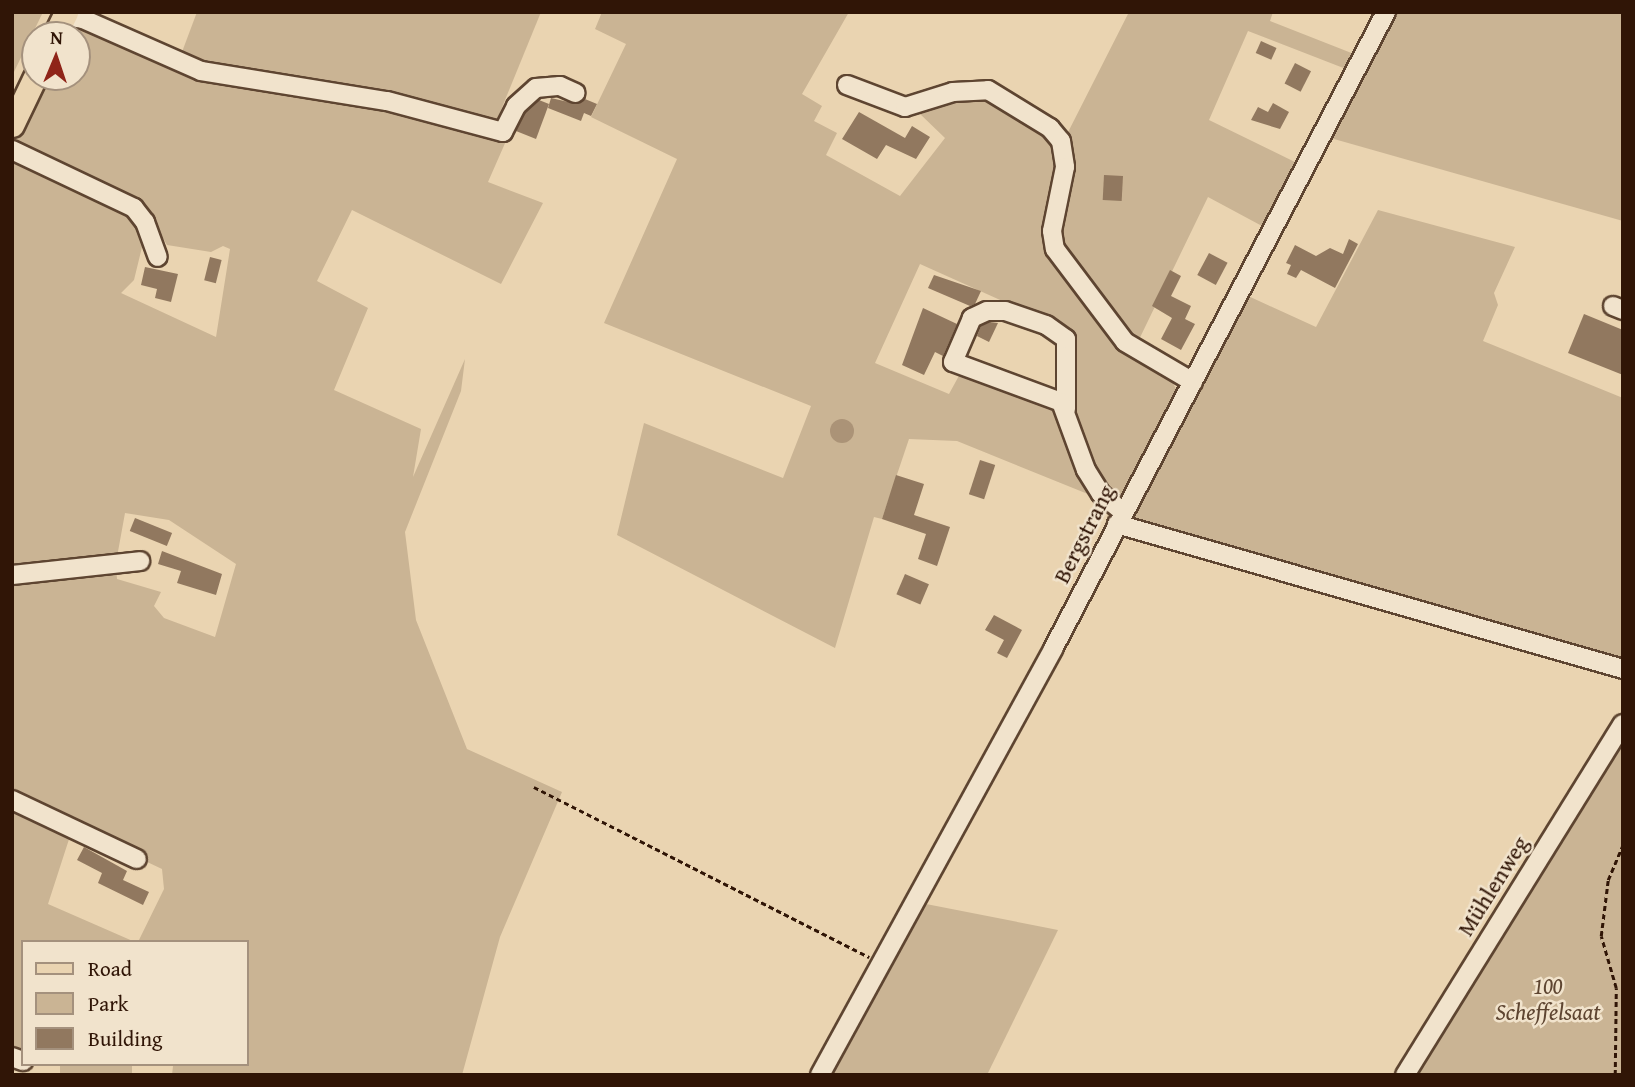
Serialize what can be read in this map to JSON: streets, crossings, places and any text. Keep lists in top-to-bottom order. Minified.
{"streets":{"street":["Bergstrang","Mühlenweg"]},"parks":["100 Scheffelsaat"],"legend":["Road","Park","Building"],"north":"top"}
